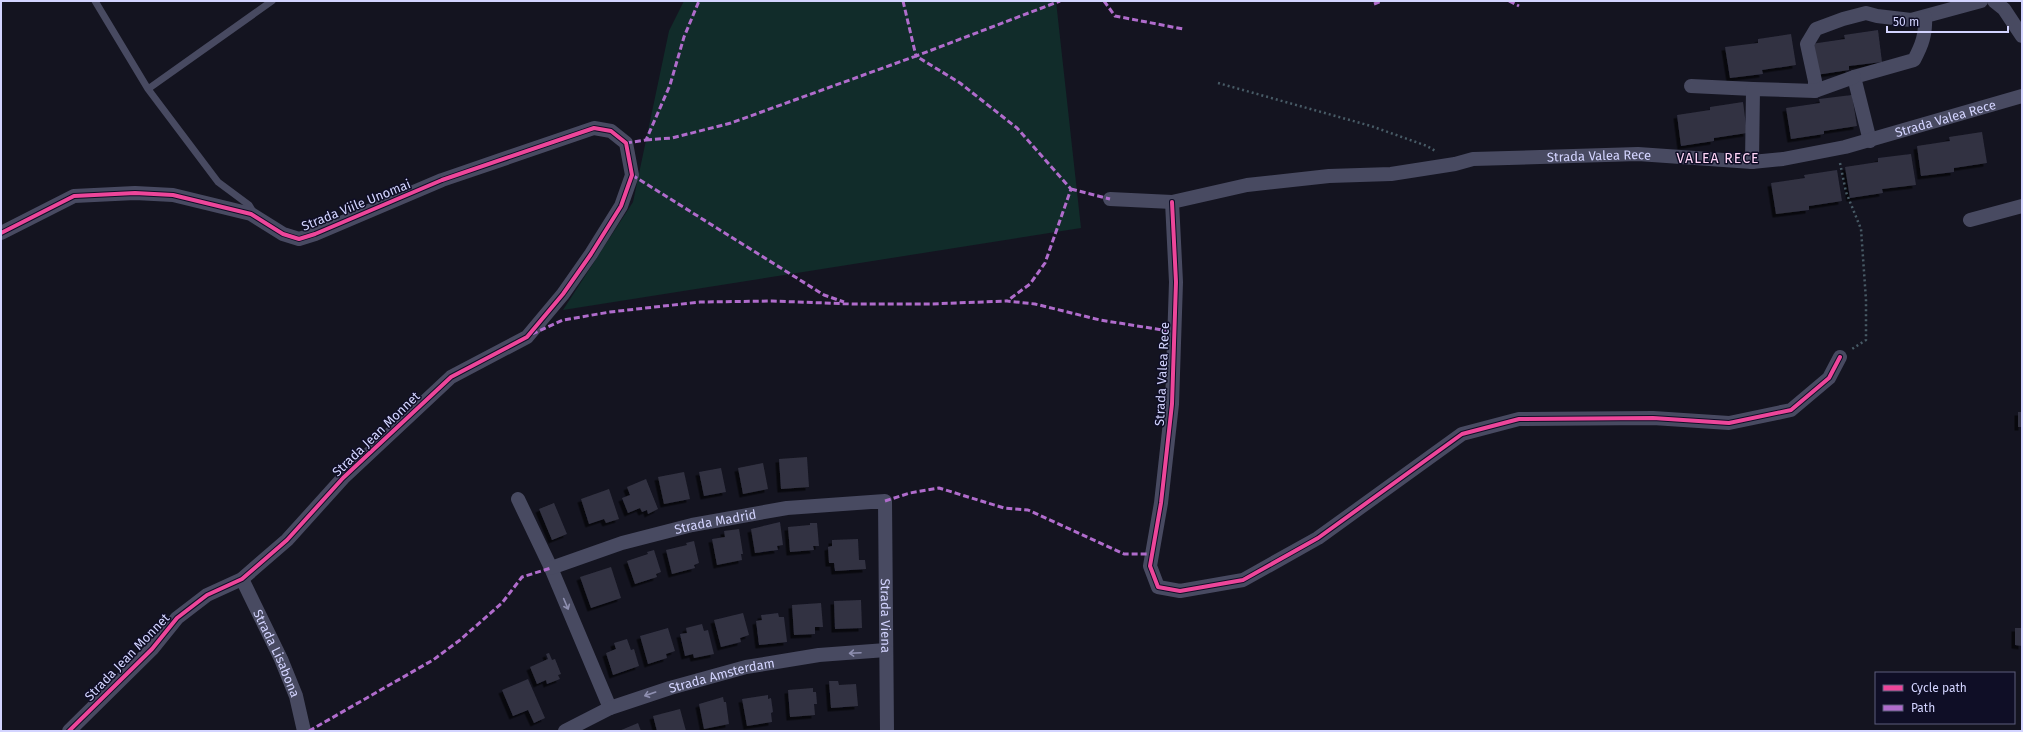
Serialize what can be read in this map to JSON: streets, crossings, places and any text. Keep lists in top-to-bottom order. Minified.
{"streets":{"street":["Strada Valea Rece","Strada Viile Unomai","Strada Jean Monnet","Strada Madrid","Strada Viena","Strada Lisabona","Strada Amsterdam"]},"crossings":[["Strada Viile Unomai","Strada Jean Monnet"],["Strada Jean Monnet","Strada Lisabona"],["Strada Madrid","Strada Viena"],["Strada Viena","Strada Amsterdam"]],"one_way":["Strada Amsterdam"],"districts":["VALEA RECE"],"legend":["Cycle path","Path"],"scale_bar":"50 m"}
